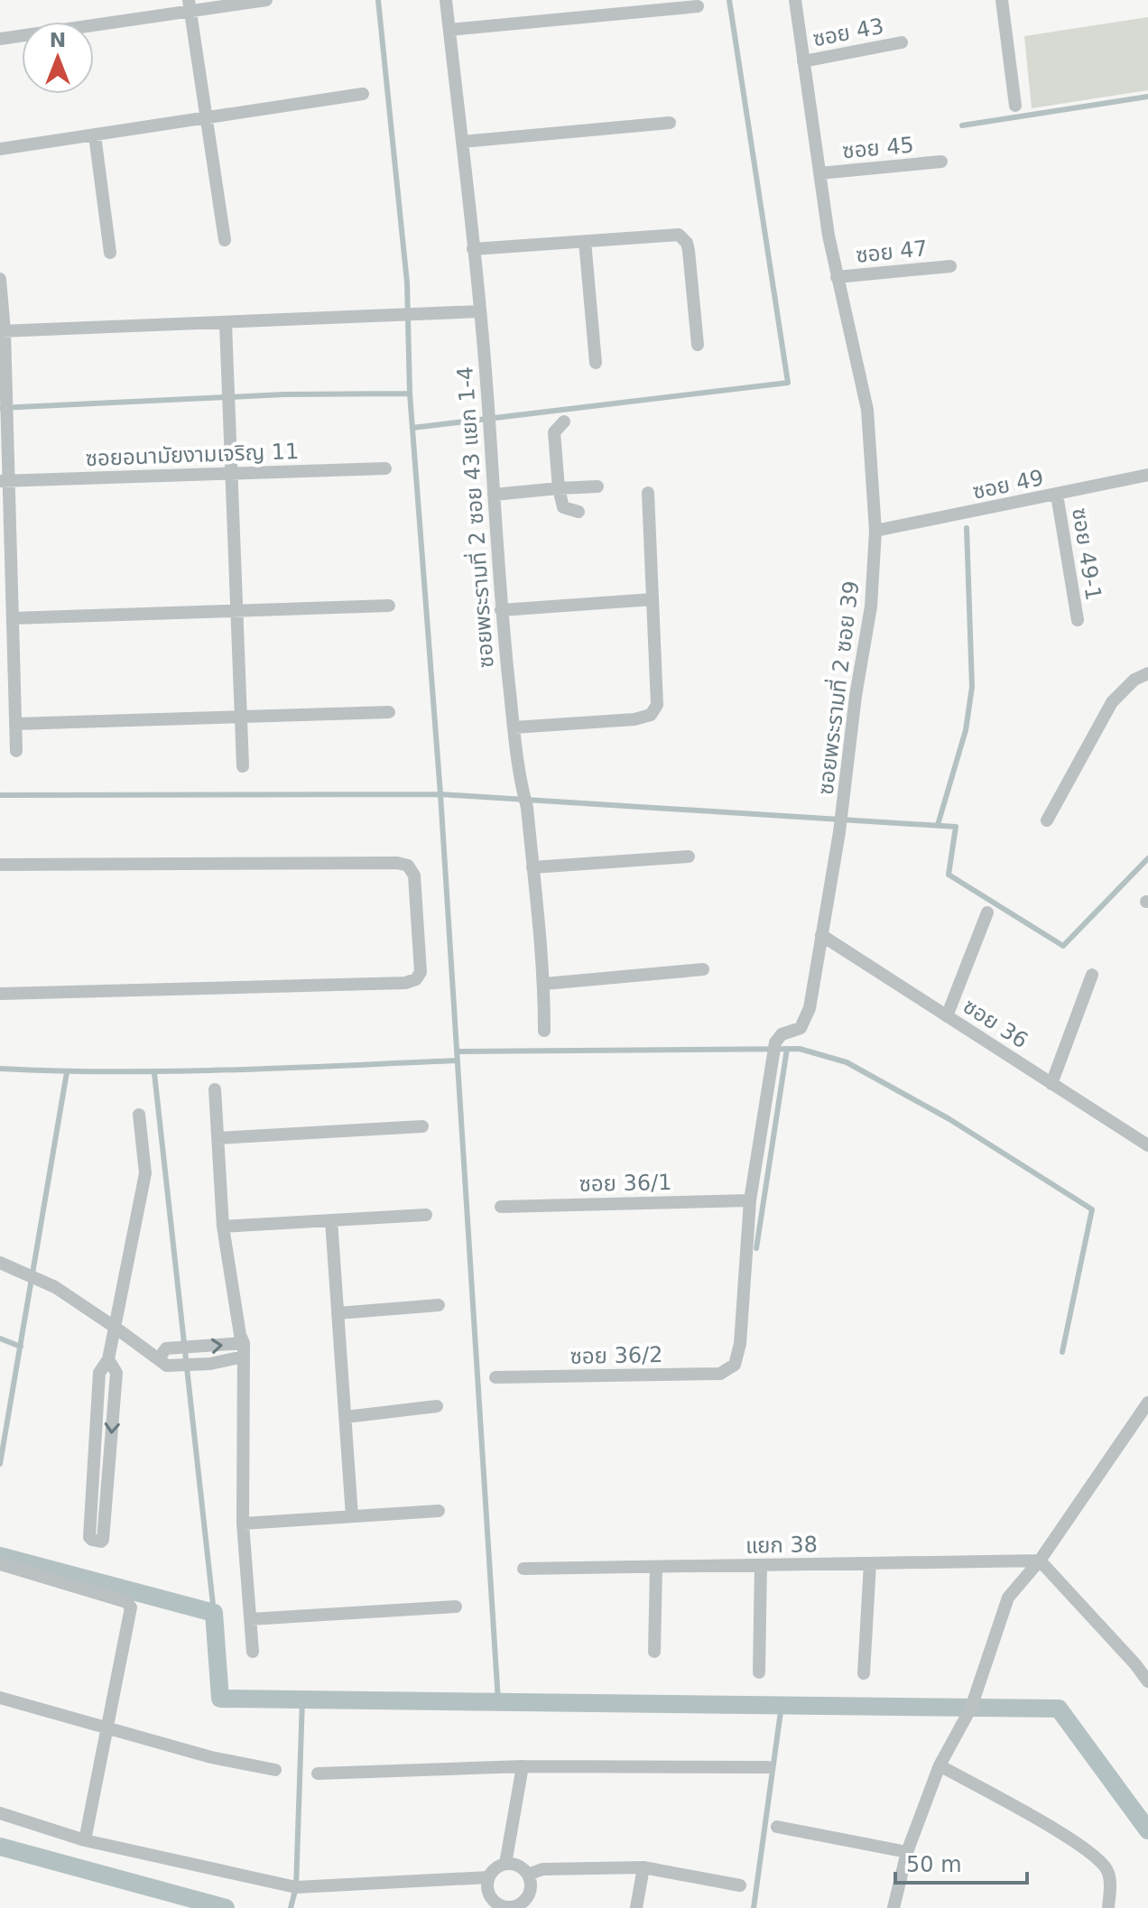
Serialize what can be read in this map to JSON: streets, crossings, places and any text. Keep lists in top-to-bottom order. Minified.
{"streets":{"street":["ซอย 43","ซอย 45","ซอย 47","ซอยอนามัยงามเจริญ 11","ซอย 49","ซอยพระรามที่ 2 ซอย 43 แยก 1-4","ซอย 49-1","ซอยพระรามที่ 2 ซอย 39","ซอย 36","ซอย 36/1","ซอย 36/2","แยก 38"]},"crossings":[["ซอย 43","ซอยพระรามที่ 2 ซอย 39"],["ซอย 45","ซอยพระรามที่ 2 ซอย 39"],["ซอย 47","ซอยพระรามที่ 2 ซอย 39"],["ซอย 49","ซอย 49-1"],["ซอย 49","ซอยพระรามที่ 2 ซอย 39"],["ซอยพระรามที่ 2 ซอย 39","ซอย 36"],["ซอยพระรามที่ 2 ซอย 39","ซอย 36/1"],["ซอยพระรามที่ 2 ซอย 39","ซอย 36/2"]],"scale_bar":"50 m","north":"top"}
